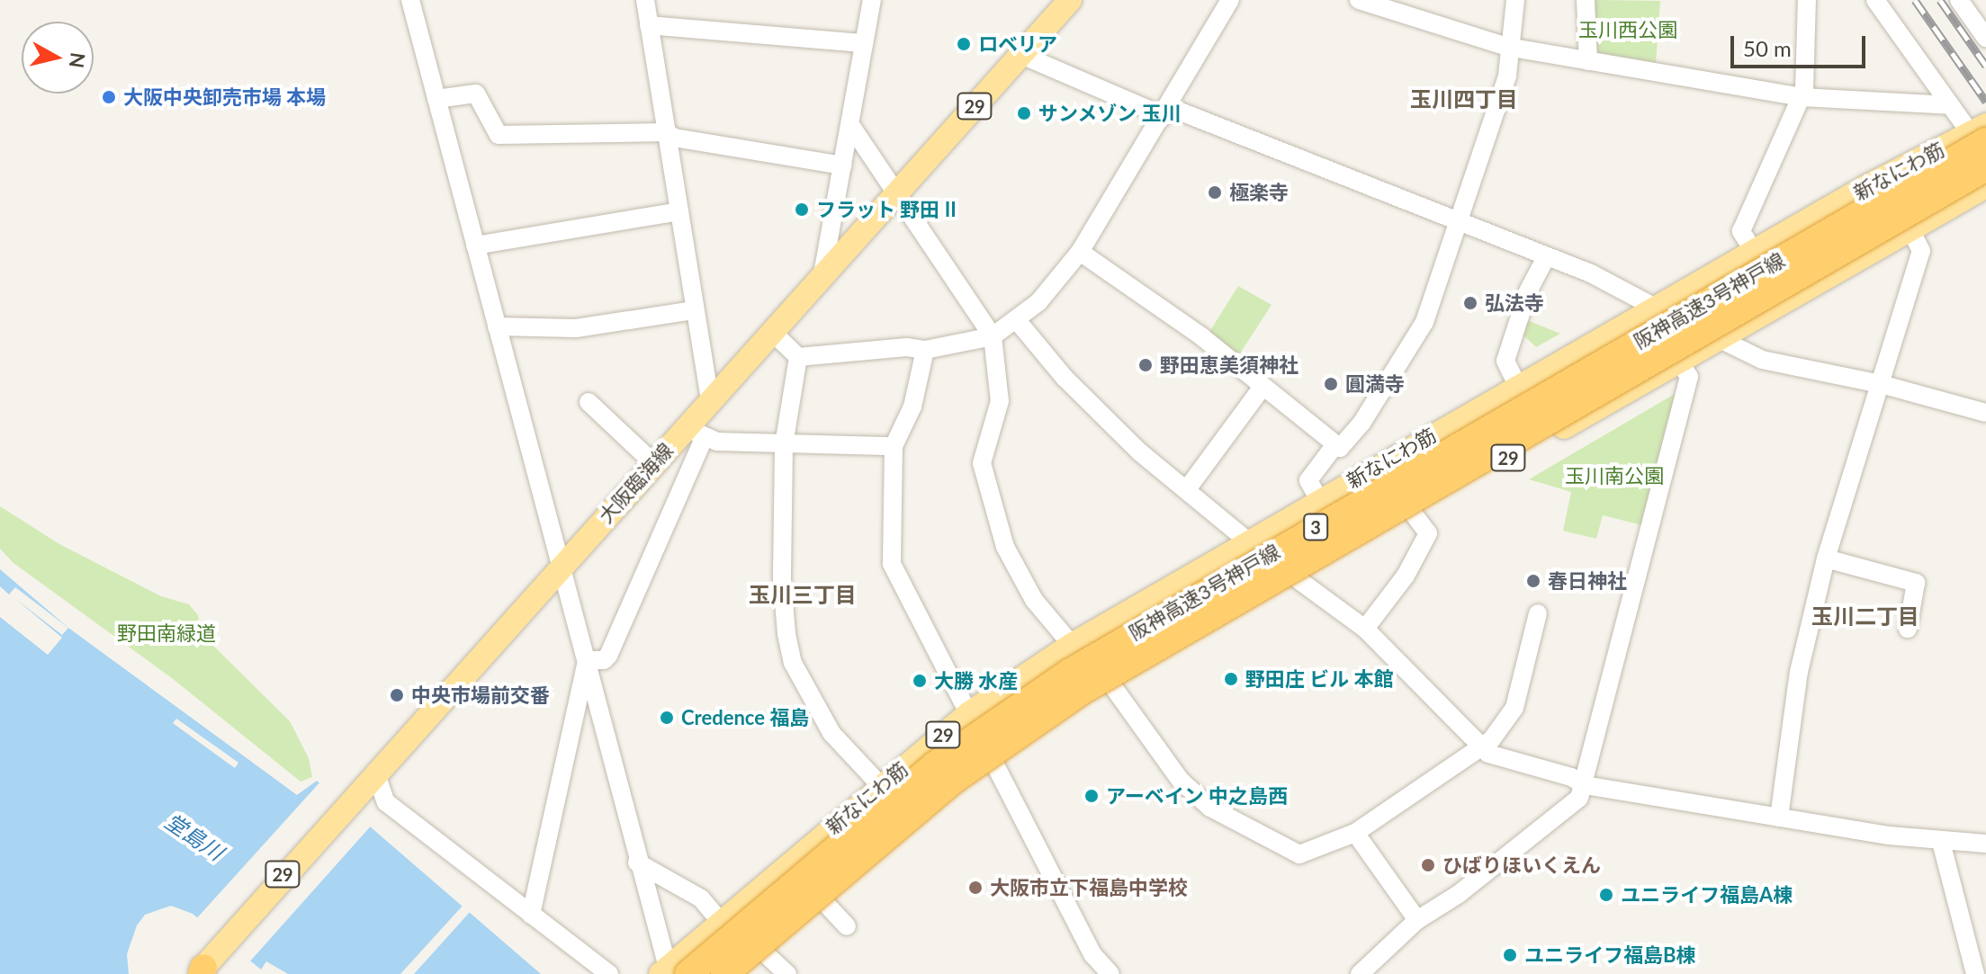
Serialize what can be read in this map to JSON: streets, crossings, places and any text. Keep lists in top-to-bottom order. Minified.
{"streets":{"highway":["阪神高速3号神戸線","3"],"main road":["29","新なにわ筋","大阪臨海線"]},"crossings":[["新なにわ筋","阪神高速3号神戸線"]],"districts":["玉川四丁目","玉川三丁目","玉川二丁目"],"water":["堂島川"],"parks":["玉川西公園","玉川南公園","野田南緑道"],"places":["ロベリア","大阪中央卸売市場 本場","サンメゾン 玉川","極楽寺","フラット 野田 II","弘法寺","野田恵美須神社","圓満寺","春日神社","野田庄 ビル 本館","大勝 水産","中央市場前交番","Credence 福島","アーベイン 中之島西","ひばりほいくえん","大阪市立下福島中学校","ユニライフ福島A棟","ユニライフ福島B棟"],"scale_bar":"50 m","north":"right"}
